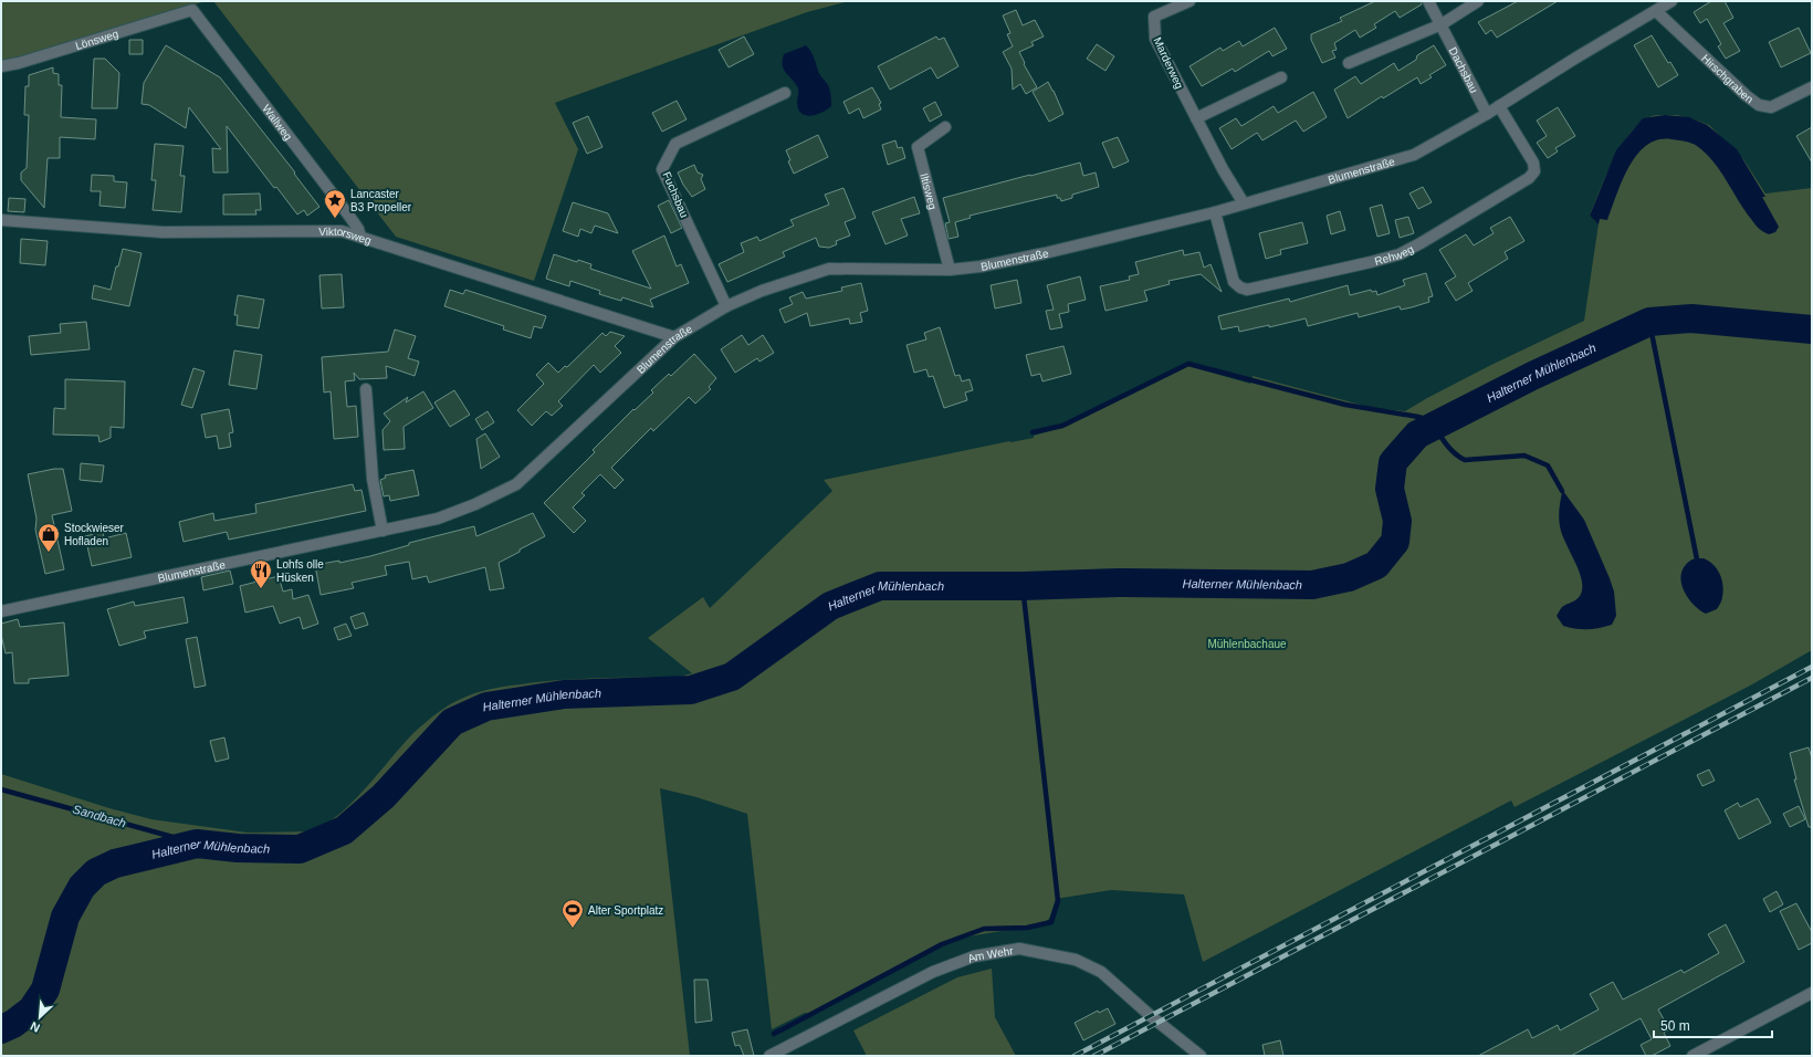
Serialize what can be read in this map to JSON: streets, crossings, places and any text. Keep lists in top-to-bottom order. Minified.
{"streets":{"street":["Lönsweg","Marderweg","Dachsbau","Hirschgraben","Wallweg","Blumenstraße","Iltisweg","Fuchsbau","Viktorsweg","Rehweg","Am Wehr"]},"crossings":[["Lönsweg","Wallweg"],["Marderweg","Blumenstraße"],["Dachsbau","Blumenstraße"],["Hirschgraben","Blumenstraße"],["Wallweg","Viktorsweg"],["Blumenstraße","Iltisweg"],["Blumenstraße","Fuchsbau"],["Blumenstraße","Viktorsweg"],["Blumenstraße","Rehweg"]],"water":["Halterner Mühlenbach","Sandbach"],"parks":["Mühlenbachaue"],"places":{"place":["Lancaster B3 Propeller"],"shop":["Stockwieser Hofladen"],"restaurant":["Lohfs olle Hüsken"],"sports":["Alter Sportplatz"]},"scale_bar":"50 m","north":"bottom left"}
